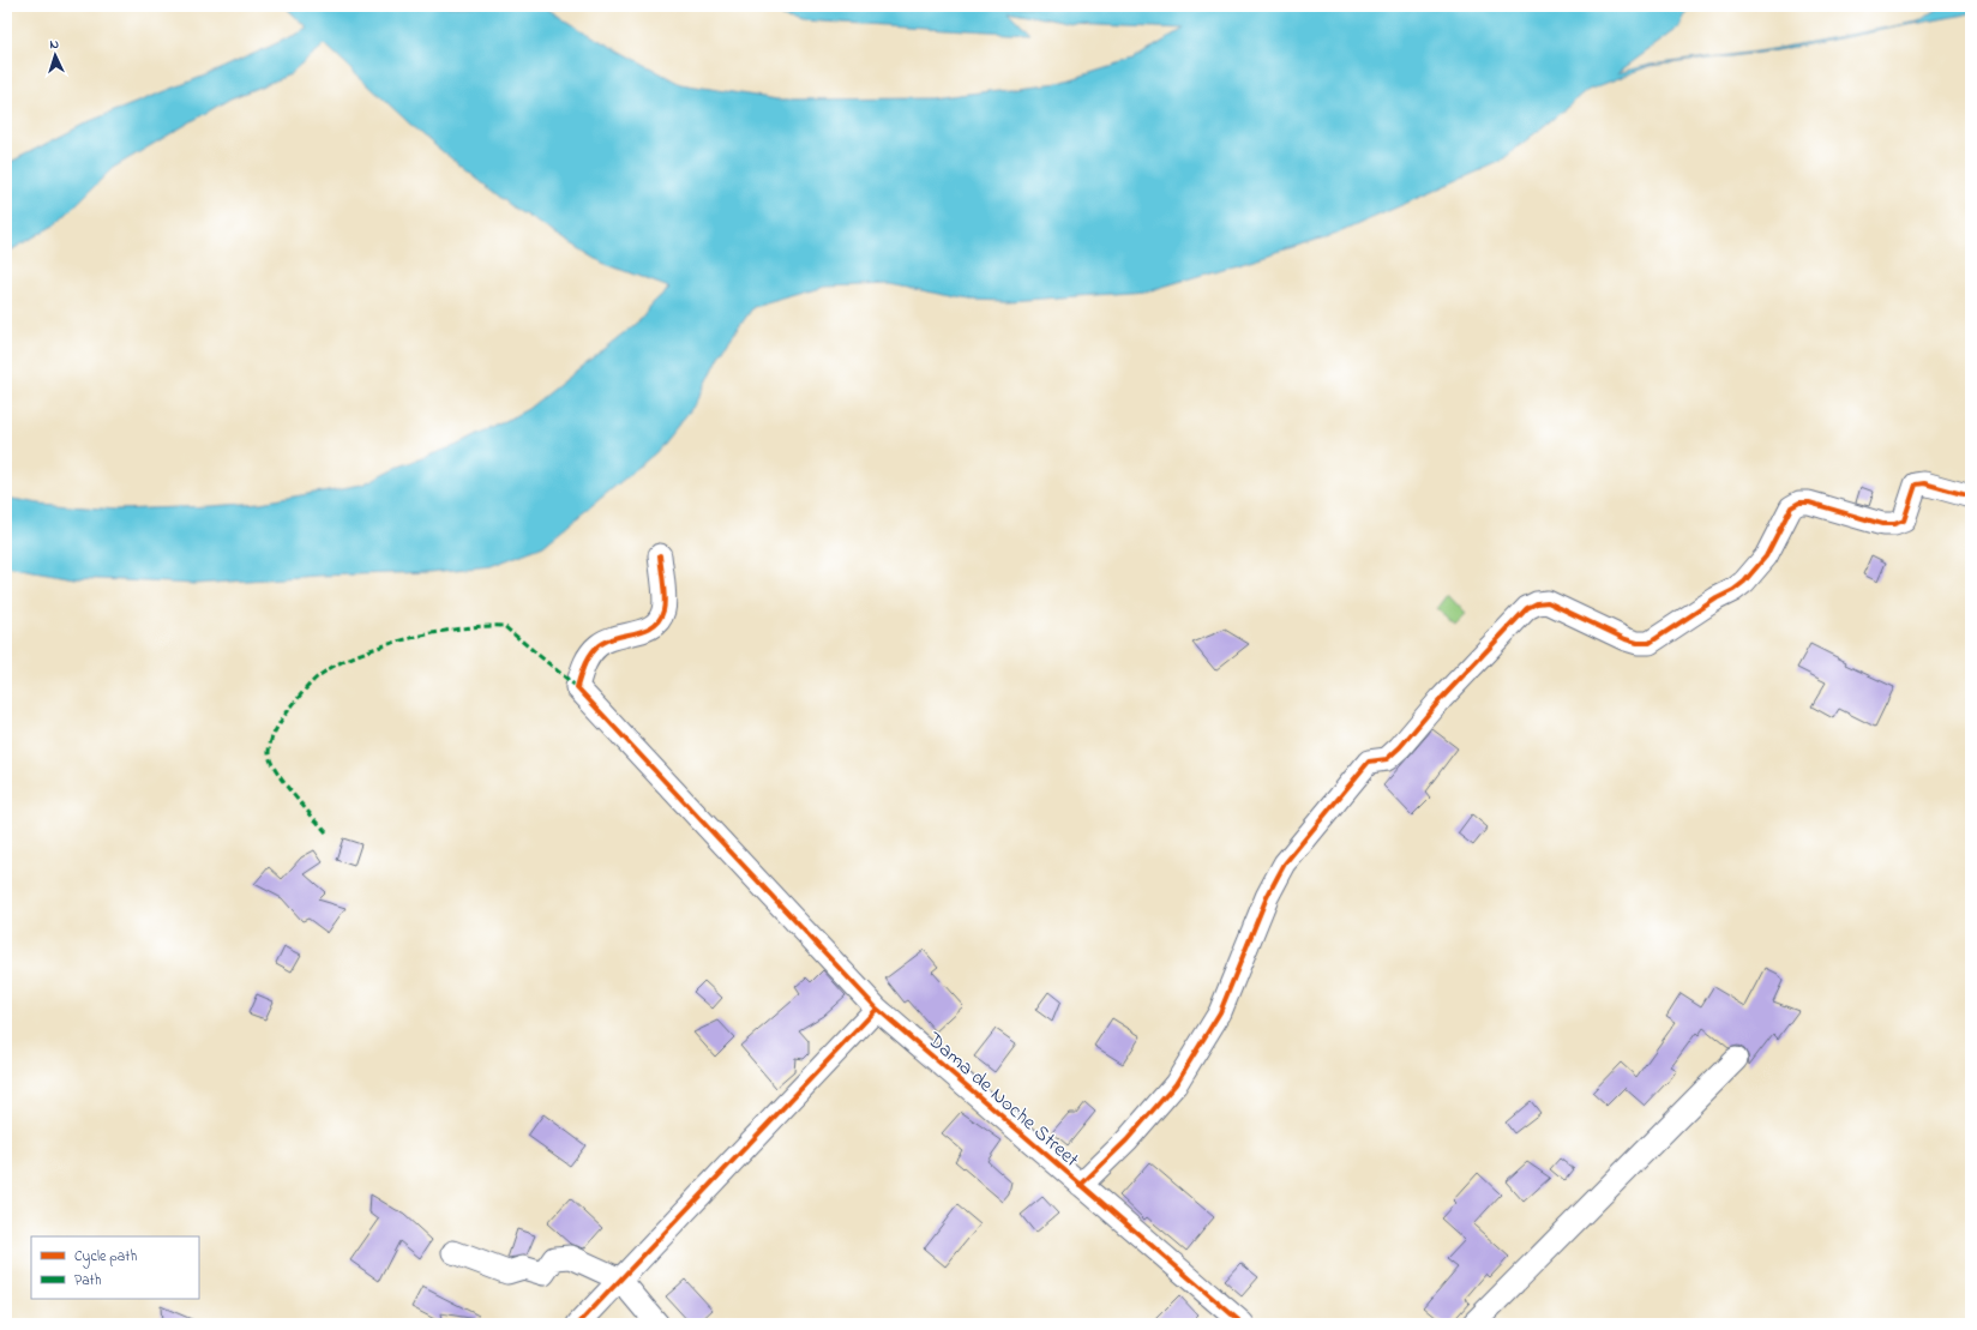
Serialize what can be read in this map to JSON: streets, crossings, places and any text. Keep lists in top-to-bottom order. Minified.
{"streets":{"street":["Dama de Noche Street"]},"legend":["Cycle path","Path"],"north":"top"}
